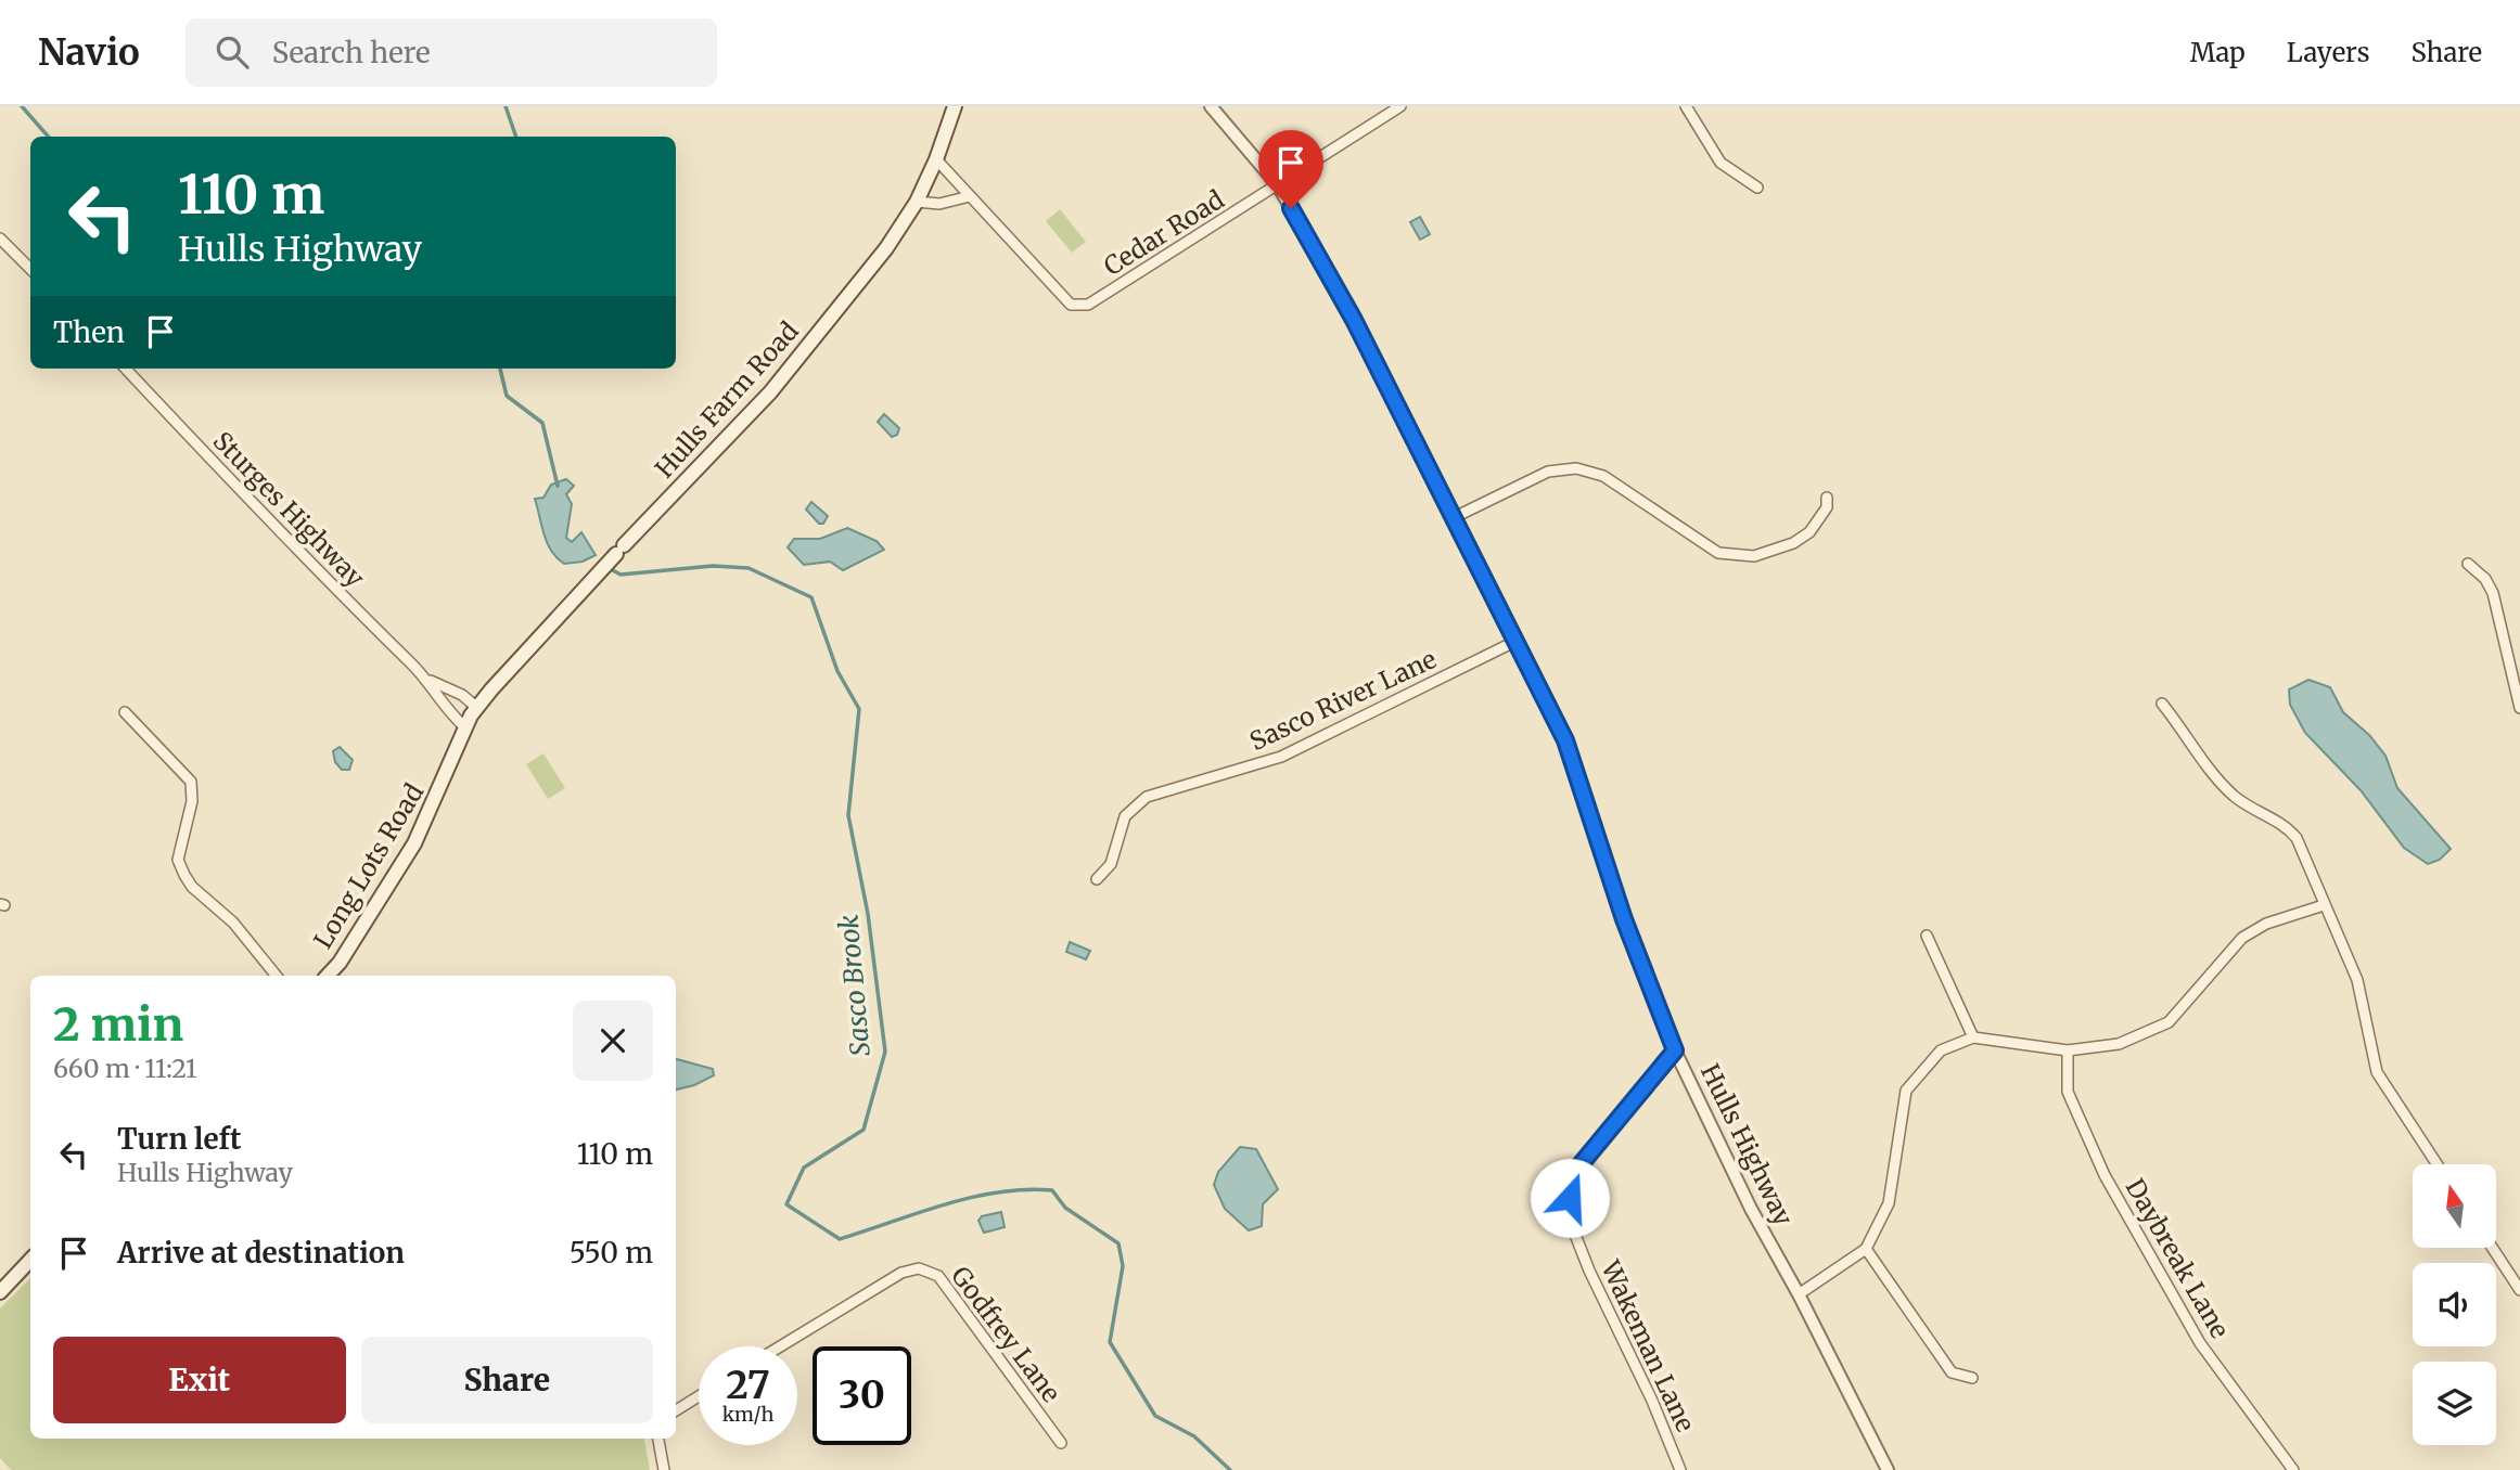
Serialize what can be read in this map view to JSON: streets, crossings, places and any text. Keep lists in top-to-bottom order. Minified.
{"streets":{"main road":["Hulls Farm Road","Long Lots Road"],"street":["Cedar Road","Sturges Highway","Sasco River Lane","Hulls Highway","Daybreak Lane","Godfrey Lane","Wakeman Lane"]},"crossings":[["Cedar Road","Hulls Farm Road"],["Cedar Road","Hulls Highway"],["Hulls Farm Road","Long Lots Road"],["Sturges Highway","Long Lots Road"],["Sasco River Lane","Hulls Highway"],["Hulls Highway","Wakeman Lane"]],"water":["Sasco Brook"],"north":"top","page":{"header":"Navio","search":"Search here","nav":["Map","Layers","Share"],"turn":["110 m","Hulls Highway"],"then":"Then","heading":["2 min","660 m · 11:21"],"list":[{"name":"Turn left","note":"Hulls Highway","value":"110 m"},{"name":"Arrive at destination","value":"550 m"}],"buttons":["Exit","Share"],"speed":"27 km/h","limit":"30"}}
